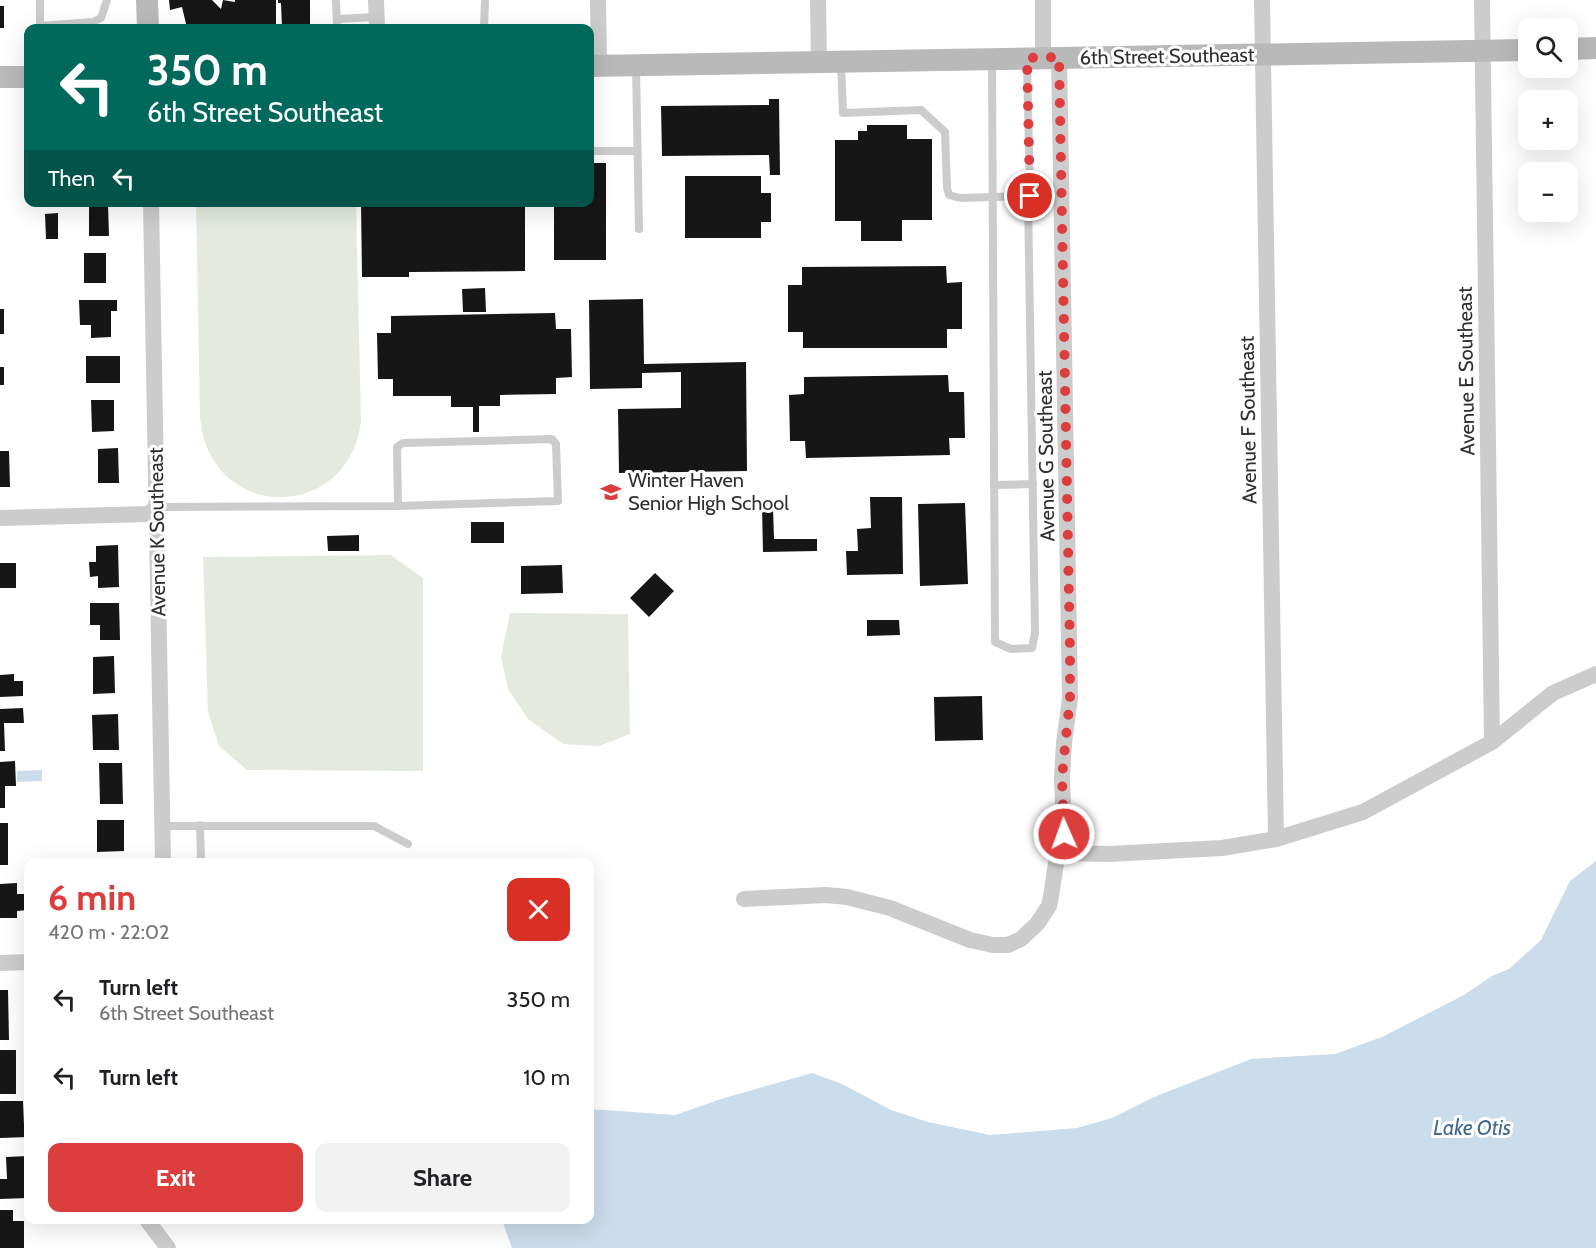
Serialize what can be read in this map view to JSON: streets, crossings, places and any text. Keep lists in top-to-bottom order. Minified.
{"streets":{"street":["6th Street Southeast","Avenue E Southeast","Avenue F Southeast","Avenue G Southeast","Avenue K Southeast"]},"crossings":[["6th Street Southeast","Avenue E Southeast"],["6th Street Southeast","Avenue F Southeast"],["6th Street Southeast","Avenue G Southeast"]],"water":["Lake Otis"],"places":{"school or university":["Winter Haven Senior High School"]},"page":{"map_buttons":["+","−"],"turn":["350 m","6th Street Southeast"],"then":"Then","heading":["6 min","420 m · 22:02"],"list":[{"name":"Turn left","note":"6th Street Southeast","value":"350 m"},{"name":"Turn left","value":"10 m"}],"buttons":["Exit","Share"]}}
